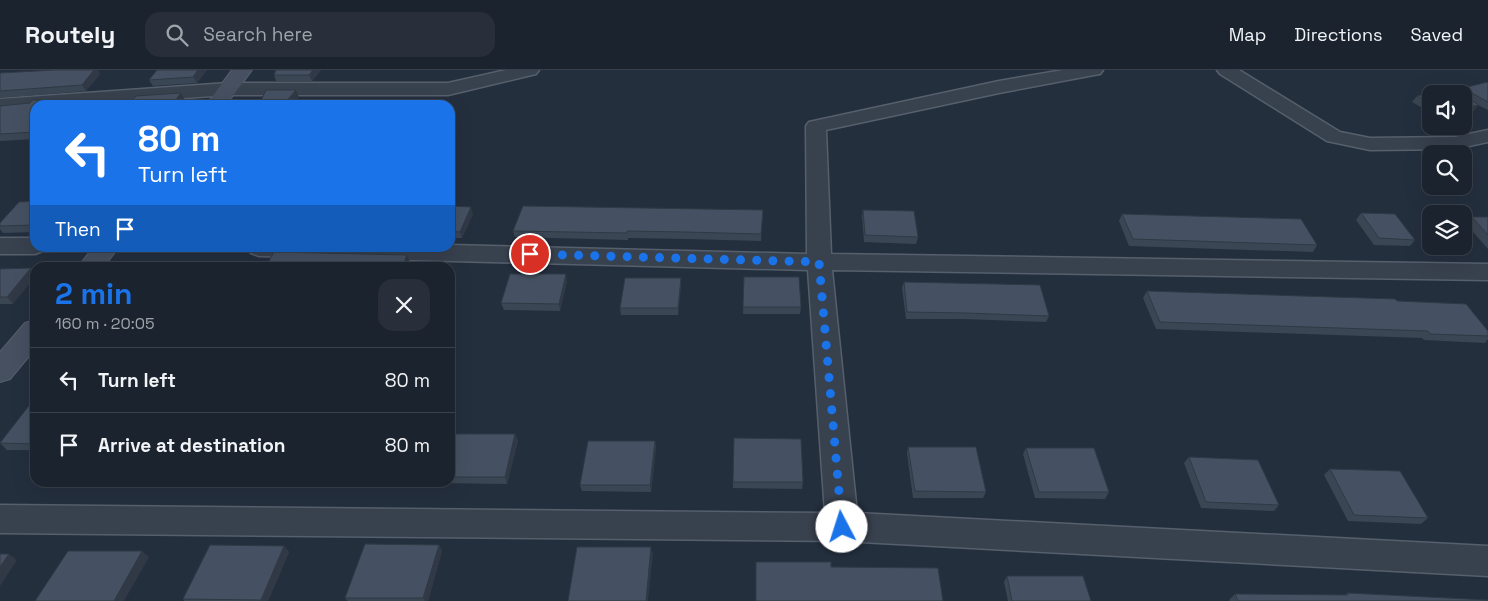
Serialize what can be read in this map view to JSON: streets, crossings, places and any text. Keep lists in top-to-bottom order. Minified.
{"page":{"header":"Routely","search":"Search here","nav":["Map","Directions","Saved"],"turn":["80 m","Turn left"],"then":"Then","heading":["2 min","160 m · 20:05"],"list":[{"name":"Turn left","value":"80 m"},{"name":"Arrive at destination","value":"80 m"}]}}
